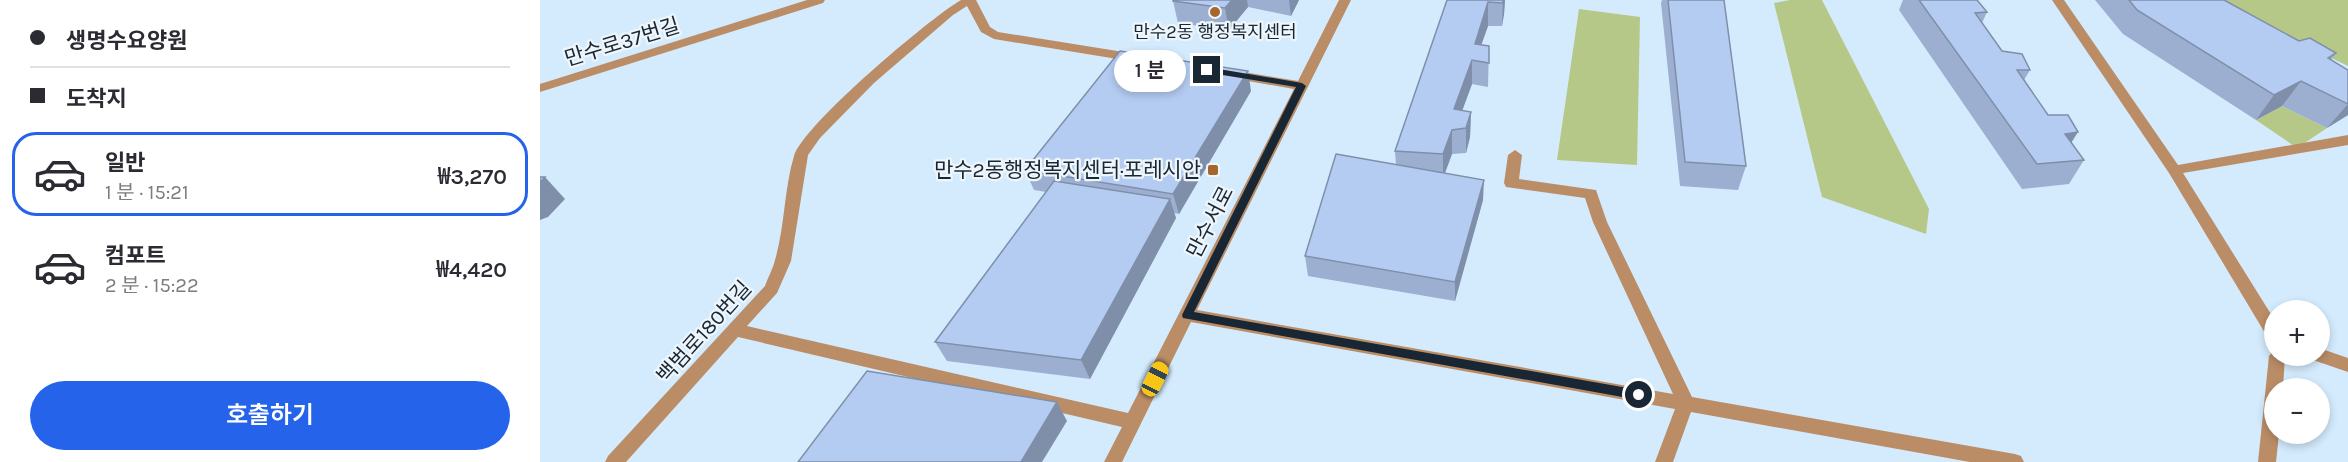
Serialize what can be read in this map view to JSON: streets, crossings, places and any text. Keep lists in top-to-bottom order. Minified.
{"streets":{"street":["만수로37번길","만수서로","백범로180번길"]},"places":{"other":["만수2동 행정복지센터"],"transit":["만수2동행정복지센터·포레시안"]},"page":{"banner":["생명수요양원","도착지"],"bubble":"1 분","list":[{"name":"일반","note":"1 분 · 15:21","value":"₩3,270"},{"name":"컴포트","note":"2 분 · 15:22","value":"₩4,420"}],"map_buttons":["+","−"],"buttons":"호출하기"}}
